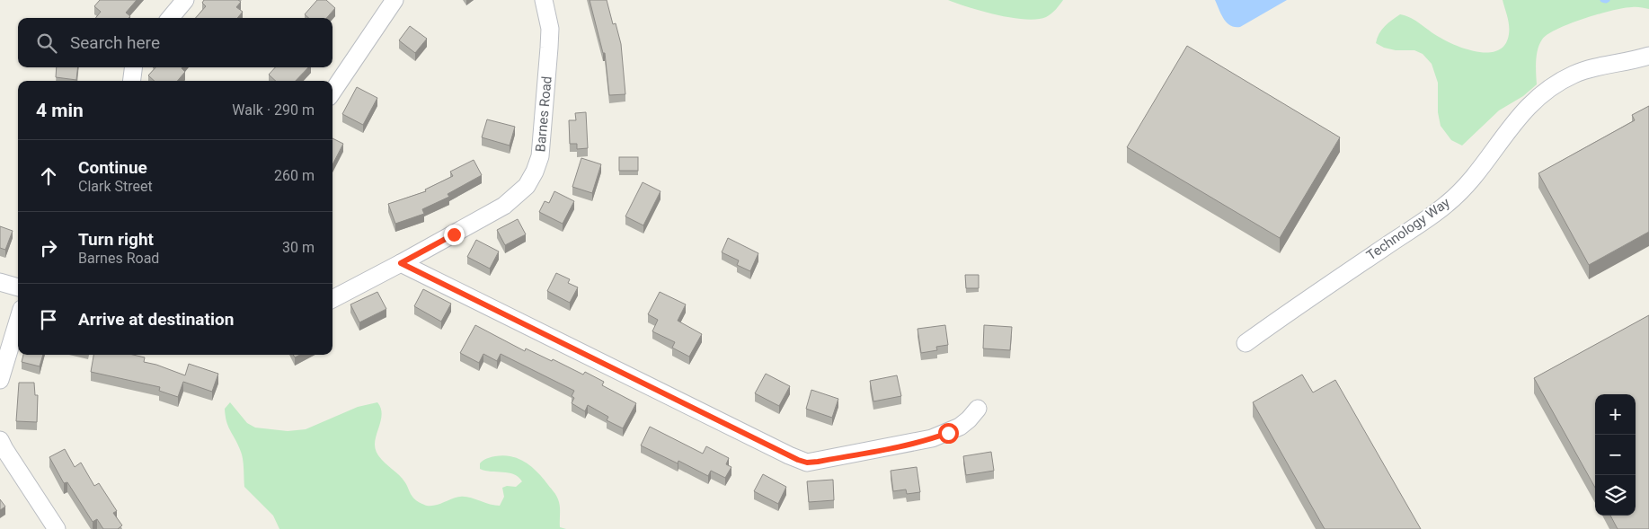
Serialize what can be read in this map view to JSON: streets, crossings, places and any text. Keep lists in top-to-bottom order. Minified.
{"streets":{"street":["Barnes Road","Technology Way"]},"page":{"search":"Search here","heading":["4 min","Walk · 290 m"],"list":[["Continue","Clark Street","260 m"],["Turn right","Barnes Road","30 m"],"Arrive at destination"],"map_buttons":["+","−"]}}
